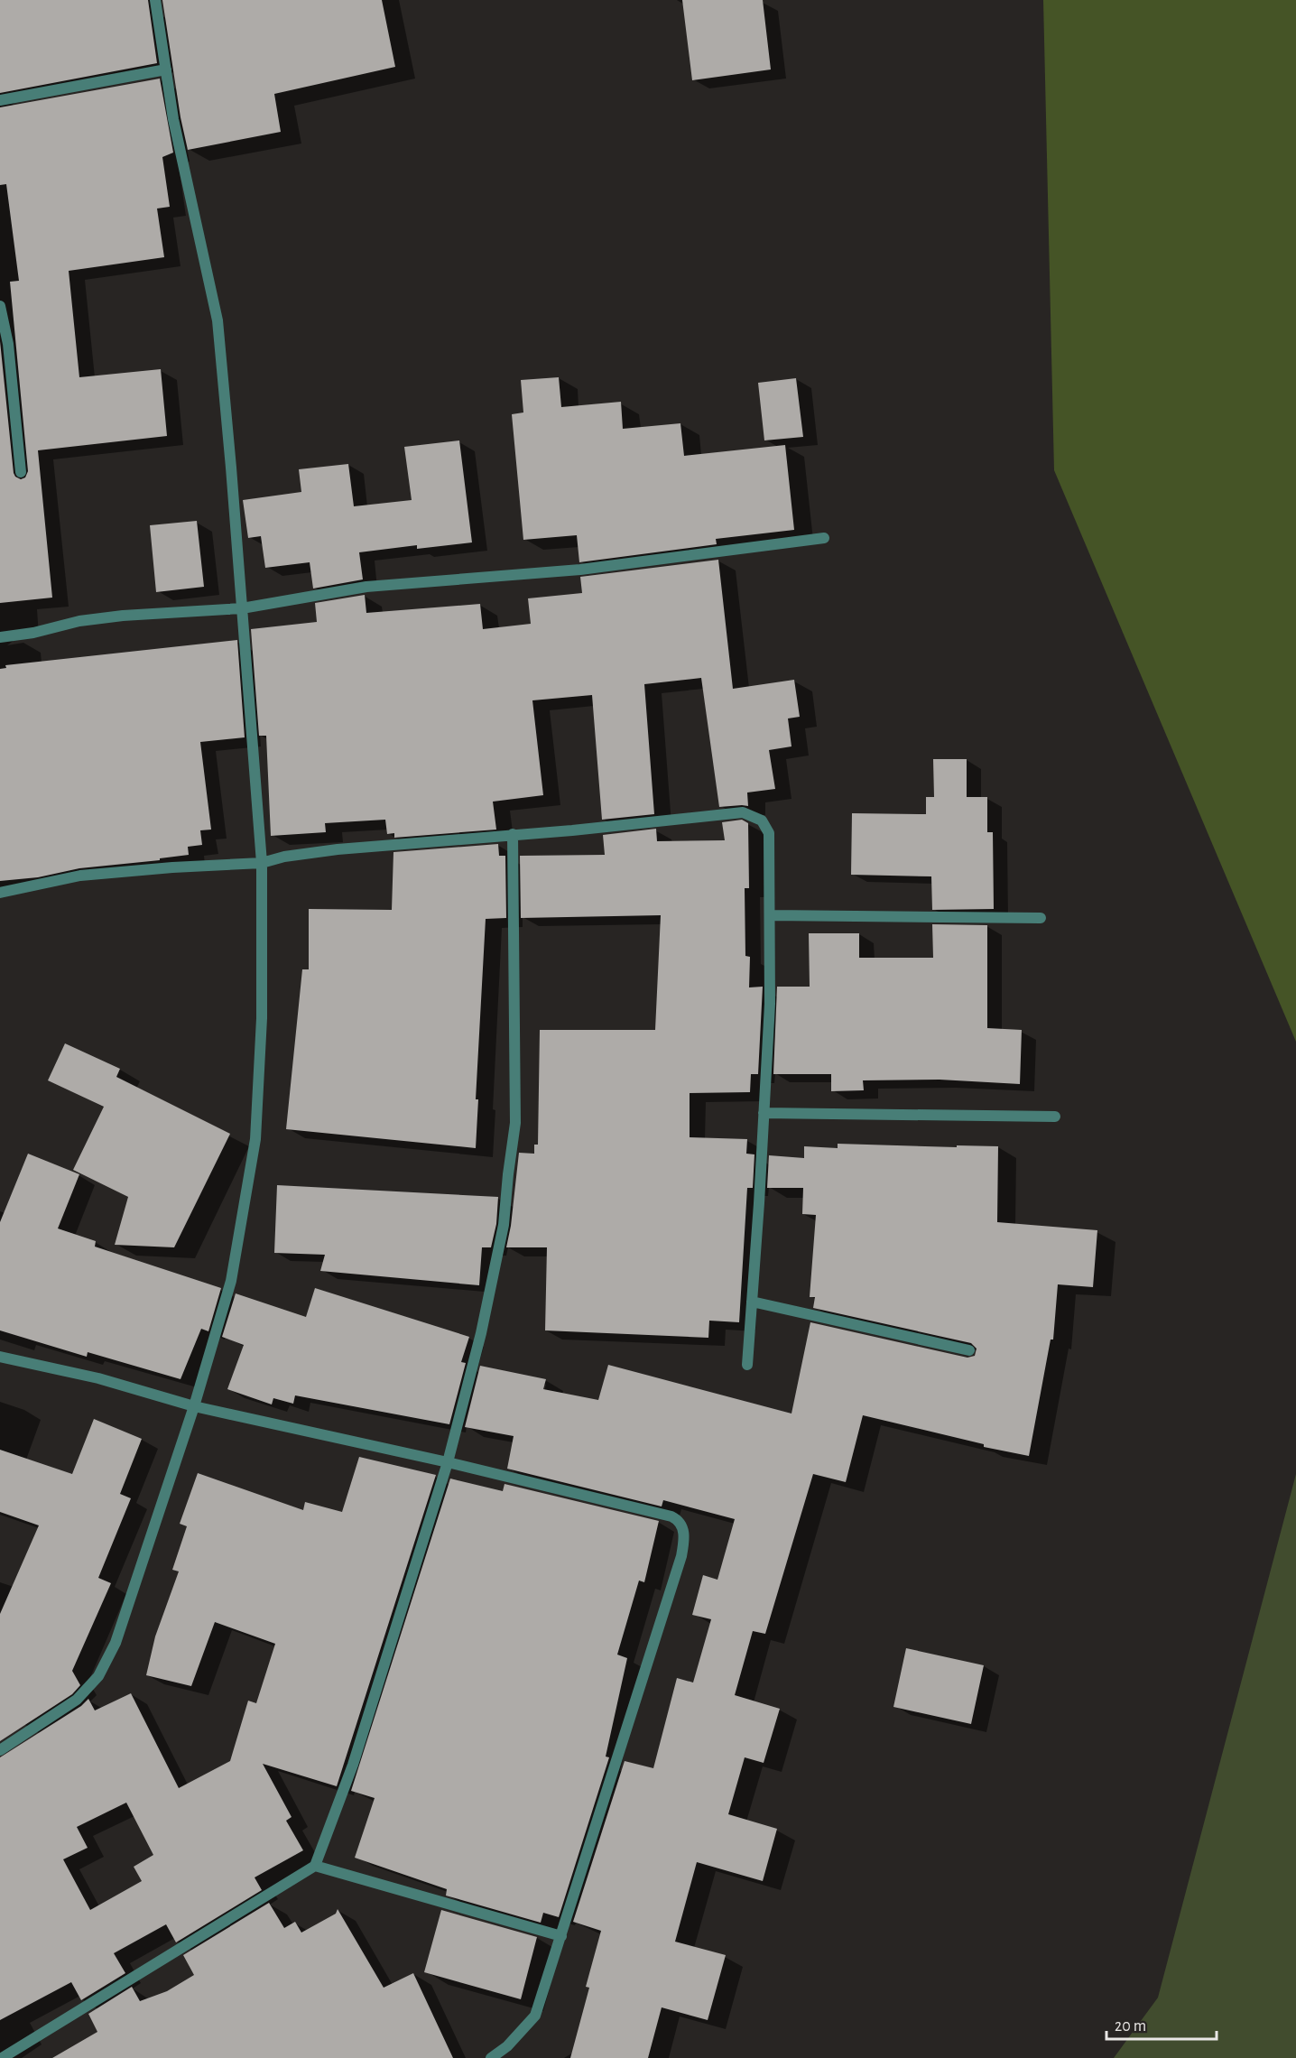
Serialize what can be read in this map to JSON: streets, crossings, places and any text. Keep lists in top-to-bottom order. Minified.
{"scale_bar":"20 m"}
